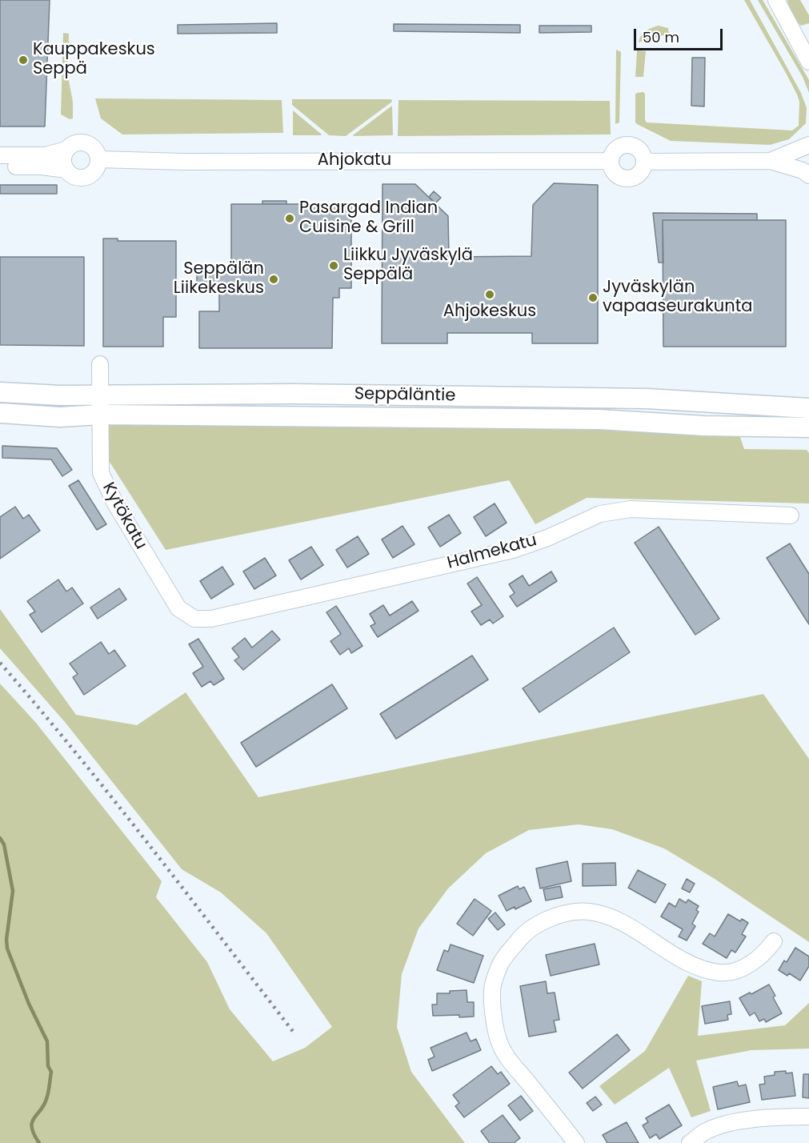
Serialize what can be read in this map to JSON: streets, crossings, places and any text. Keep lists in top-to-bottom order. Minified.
{"streets":{"main road":["Seppäläntie"],"street":["Ahjokatu","Kytökatu","Halmekatu"]},"crossings":[["Seppäläntie","Kytökatu"],["Kytökatu","Halmekatu"]],"places":["Kauppakeskus Seppä","Pasargad Indian Cuisine & Grill","Liikku Jyväskylä Seppälä","Seppälän Liikekeskus","Ahjokeskus","Jyväskylän vapaaseurakunta"],"scale_bar":"50 m"}
